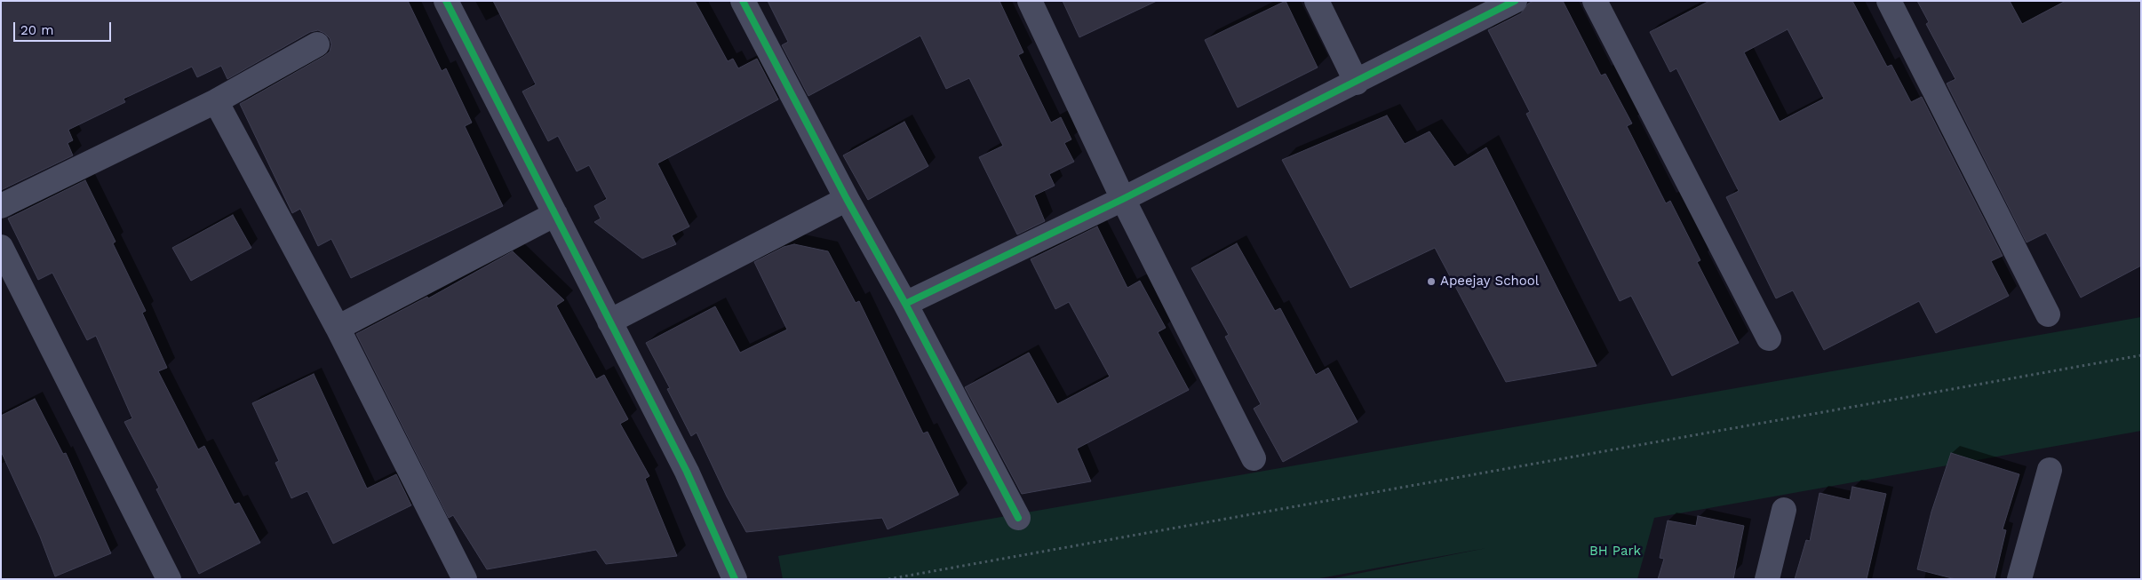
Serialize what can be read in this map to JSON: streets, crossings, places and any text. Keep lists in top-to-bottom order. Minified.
{"parks":["BH Park"],"places":["Apeejay School"],"scale_bar":"20 m"}
